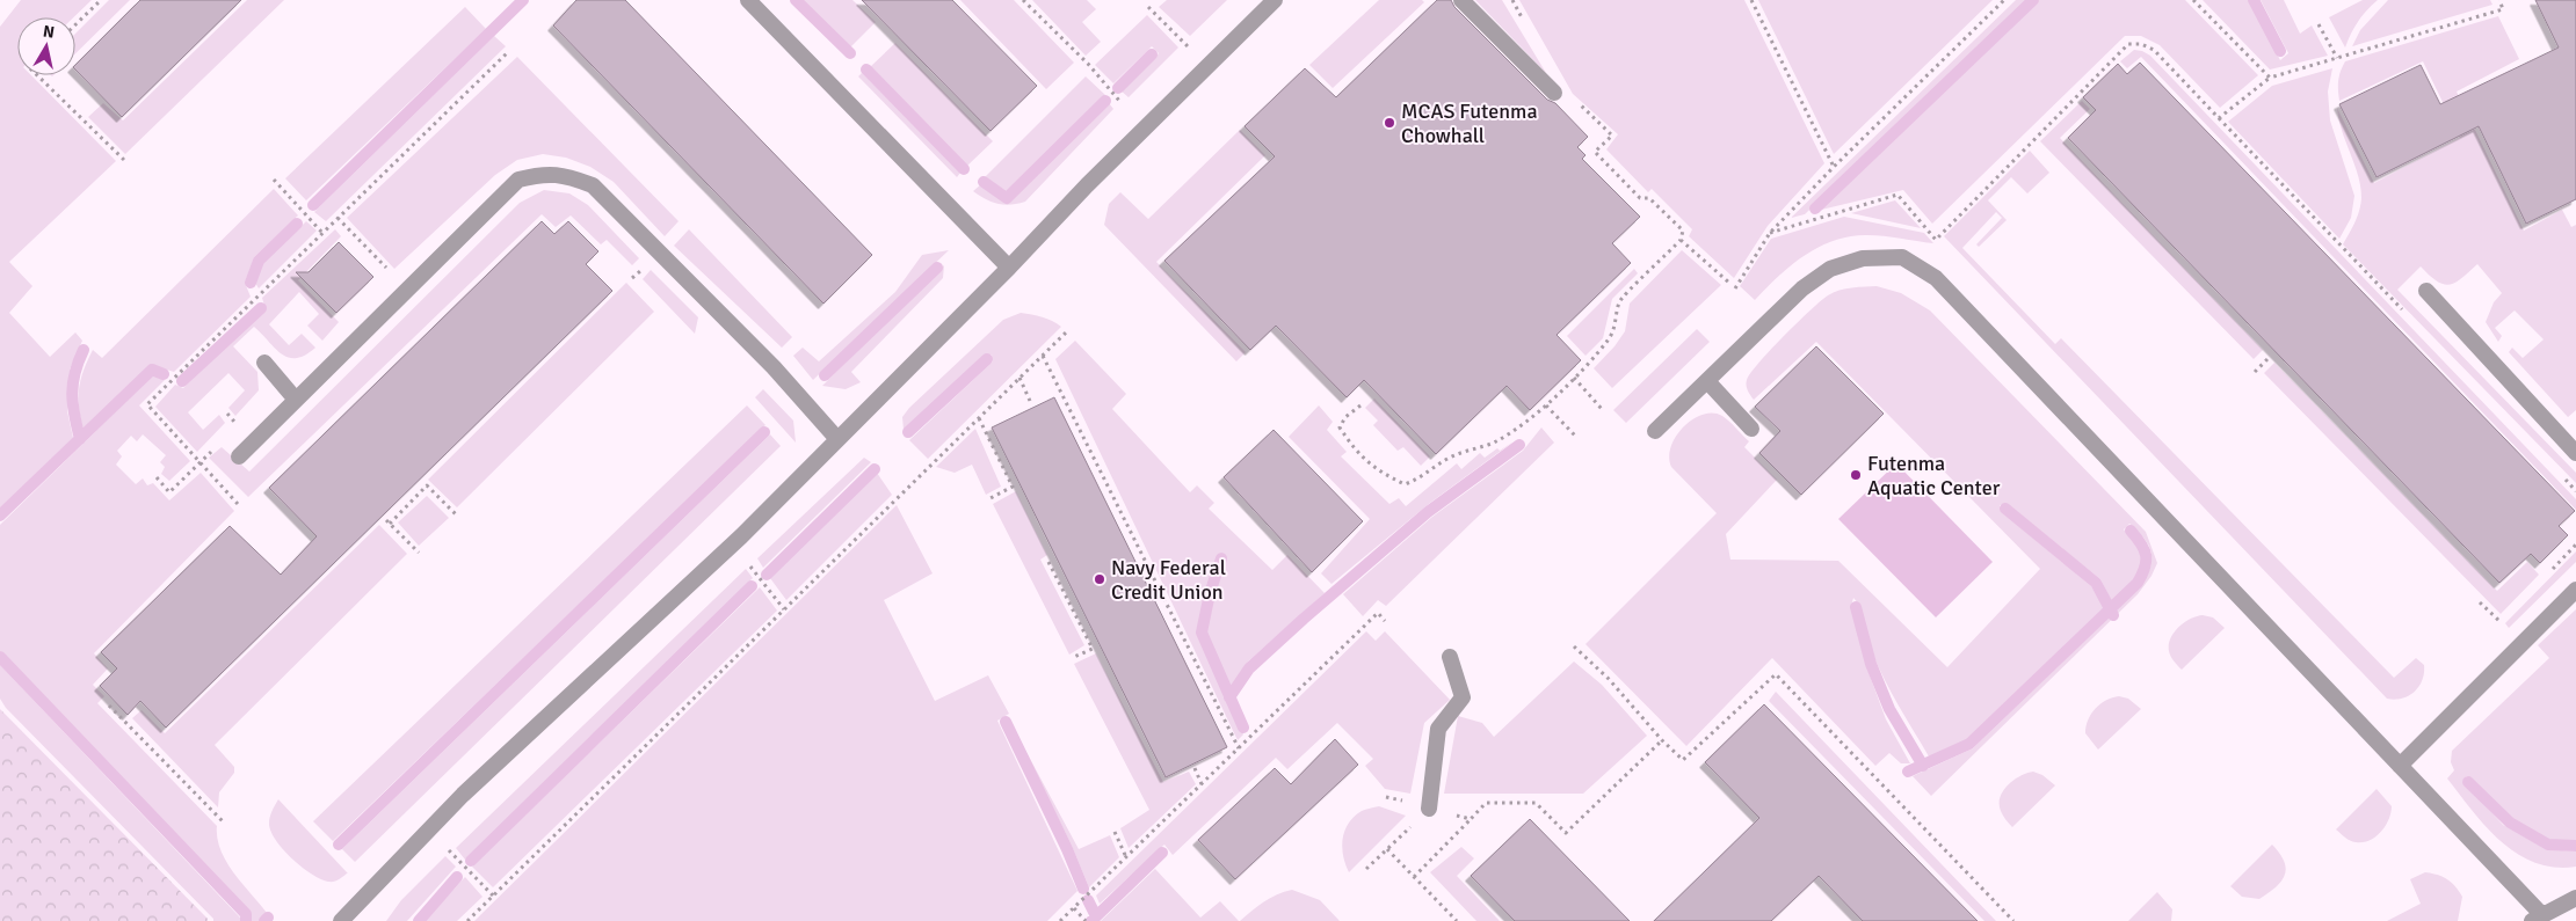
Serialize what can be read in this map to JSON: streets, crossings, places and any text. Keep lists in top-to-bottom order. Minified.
{"places":["MCAS Futenma Chowhall","Futenma Aquatic Center","Navy Federal Credit Union"],"north":"top"}
